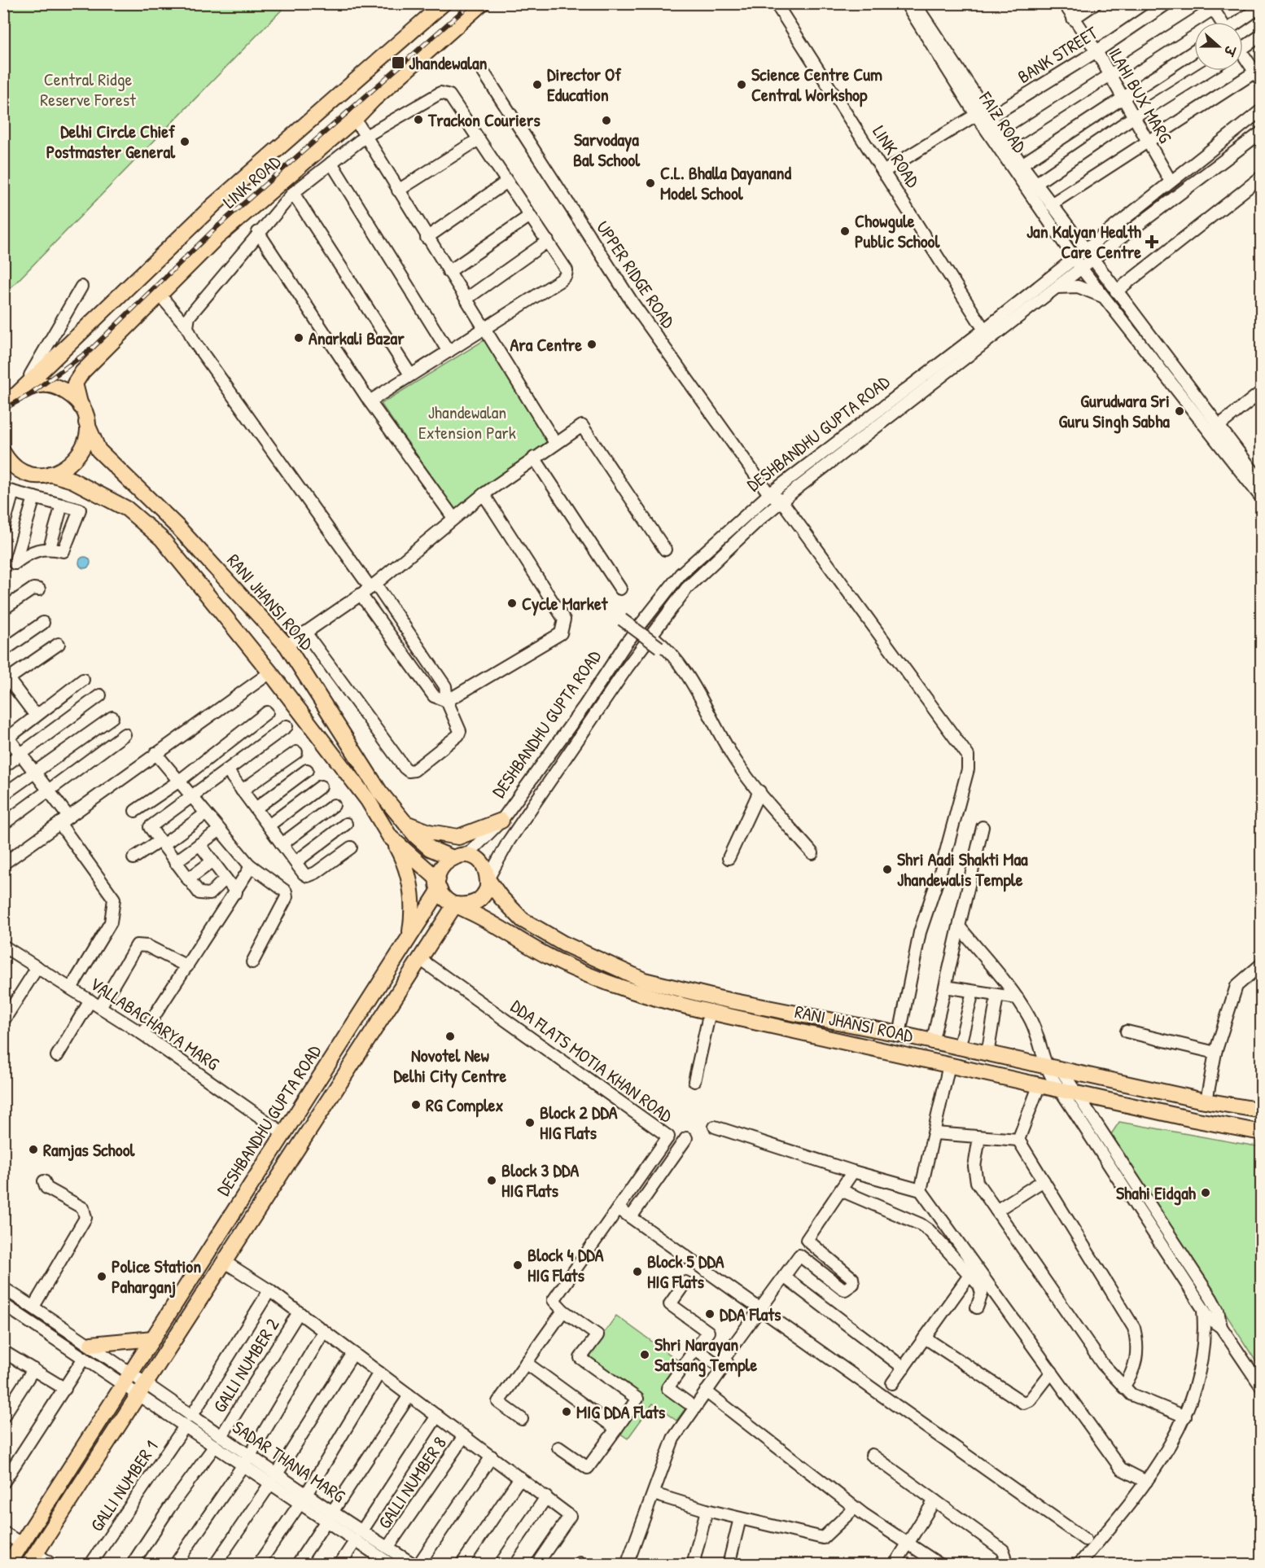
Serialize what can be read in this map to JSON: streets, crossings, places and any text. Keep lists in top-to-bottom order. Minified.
{"streets":{"main road":["LINK ROAD","DESHBANDHU GUPTA ROAD","RANI JHANSI ROAD"],"street":["BANK STREET","ILAHI BUX MARG","FAIZ ROAD","UPPER RIDGE ROAD","VALLABACHARYA MARG","DDA FLATS MOTIA KHAN ROAD","GALLI NUMBER 2","SADAR THANA MARG","GALLI NUMBER 8","GALLI NUMBER 1"]},"crossings":[["BANK STREET","ILAHI BUX MARG"],["ILAHI BUX MARG","DESHBANDHU GUPTA ROAD"],["FAIZ ROAD","DESHBANDHU GUPTA ROAD"],["LINK ROAD","DESHBANDHU GUPTA ROAD"],["LINK ROAD","RANI JHANSI ROAD"],["UPPER RIDGE ROAD","DESHBANDHU GUPTA ROAD"],["DESHBANDHU GUPTA ROAD","RANI JHANSI ROAD"],["DESHBANDHU GUPTA ROAD","VALLABACHARYA MARG"],["DESHBANDHU GUPTA ROAD","DDA FLATS MOTIA KHAN ROAD"],["DESHBANDHU GUPTA ROAD","SADAR THANA MARG"],["GALLI NUMBER 2","SADAR THANA MARG"],["SADAR THANA MARG","GALLI NUMBER 8"],["SADAR THANA MARG","GALLI NUMBER 1"]],"parks":["Central Ridge Reserve Forest","Jhandewalan Extension Park"],"places":{"transit":["Jhandewalan"],"other":["Director Of Education","Science Centre Cum Central Workshop","Trackon Couriers","Sarvodaya Bal School","Delhi Circle Chief Postmaster General","C.L. Bhalla Dayanand Model School","Chowgule Public School","Anarkali Bazar","Ara Centre","Gurudwara Sri Guru Singh Sabha","Cycle Market","Shri Aadi Shakti Maa Jhandewalis Temple","Novotel New Delhi City Centre","RG Complex","Block 2 DDA HIG Flats","Ramjas School","Block 3 DDA HIG Flats","Shahi Eidgah","Block 4 DDA HIG Flats","Block 5 DDA HIG Flats","Police Station Paharganj","DDA Flats","Shri Narayan Satsang Temple","MIG DDA Flats"],"health":["Jan Kalyan Health Care Centre"]},"north":"right"}
